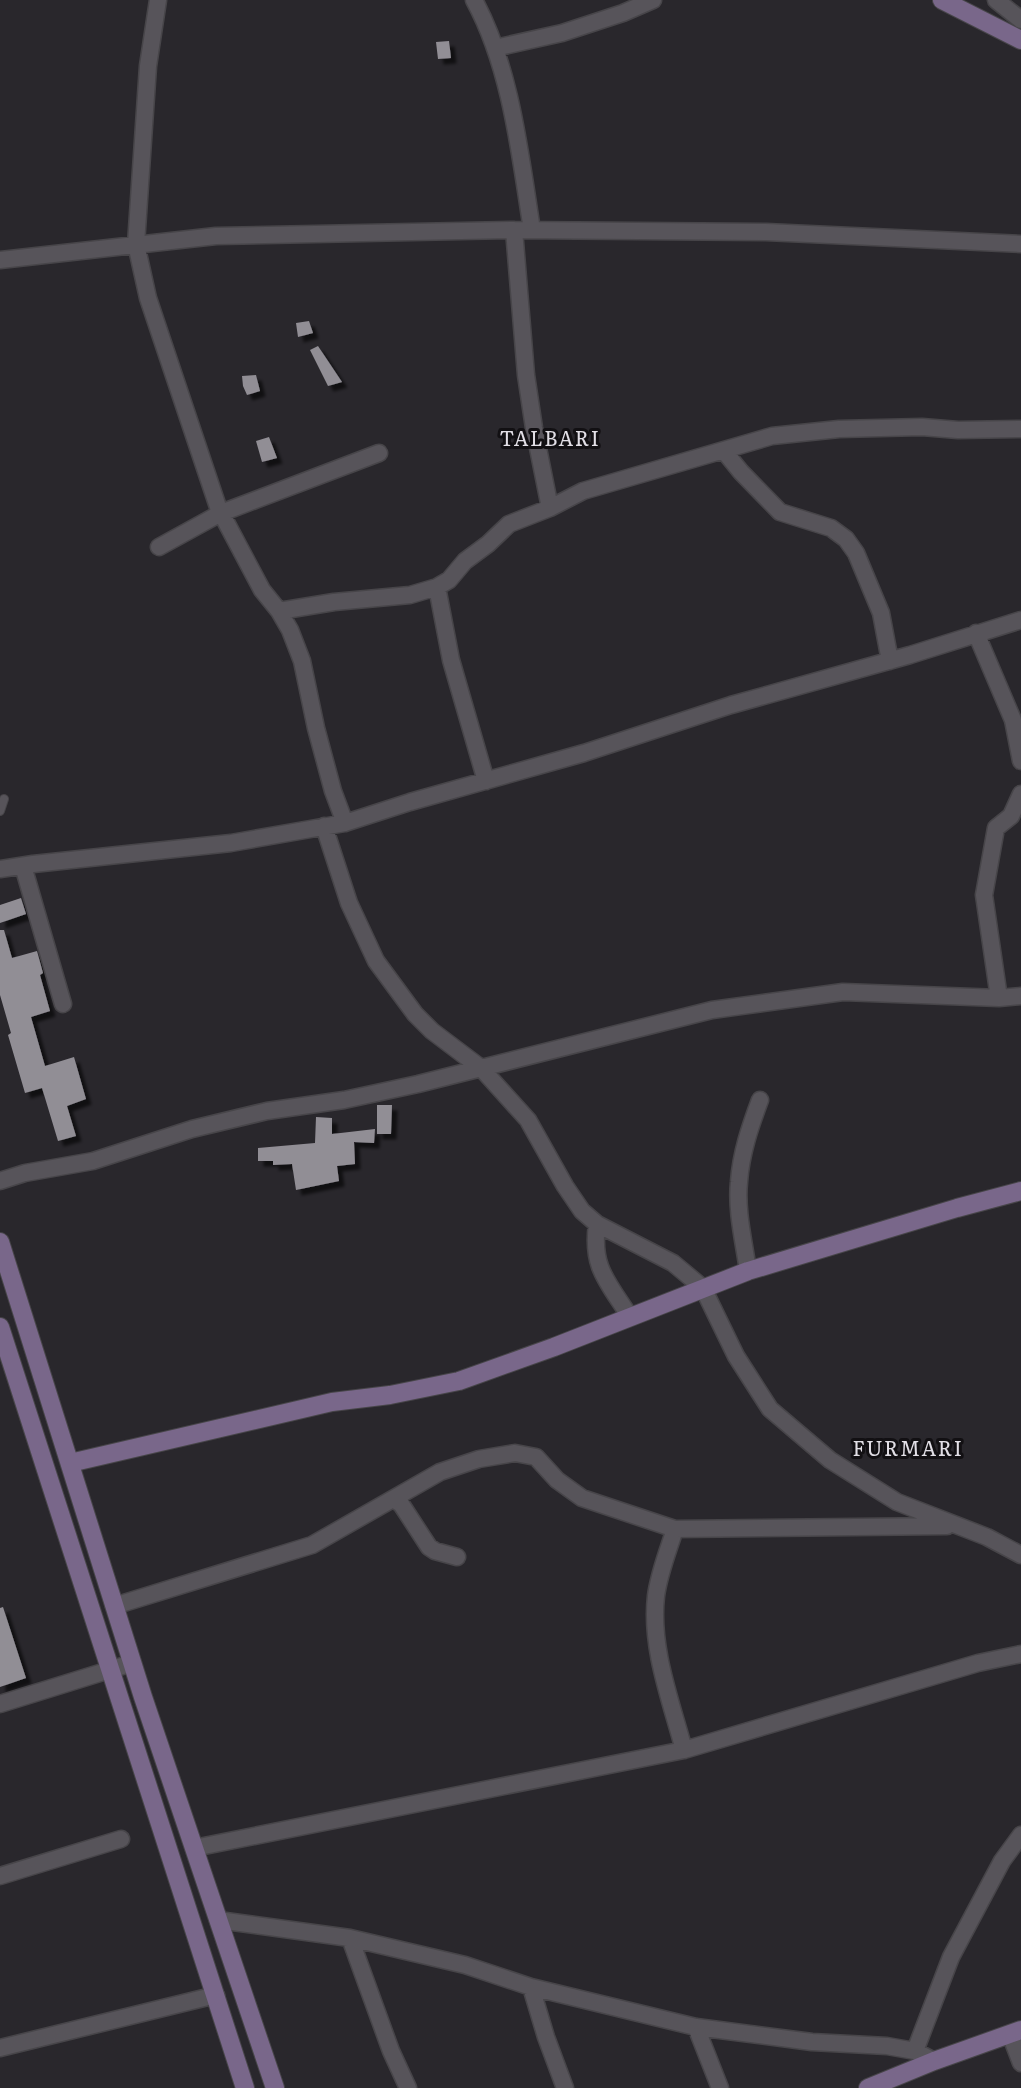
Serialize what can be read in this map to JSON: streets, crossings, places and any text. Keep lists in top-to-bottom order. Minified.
{"districts":["TALBARI","FURMARI"]}
